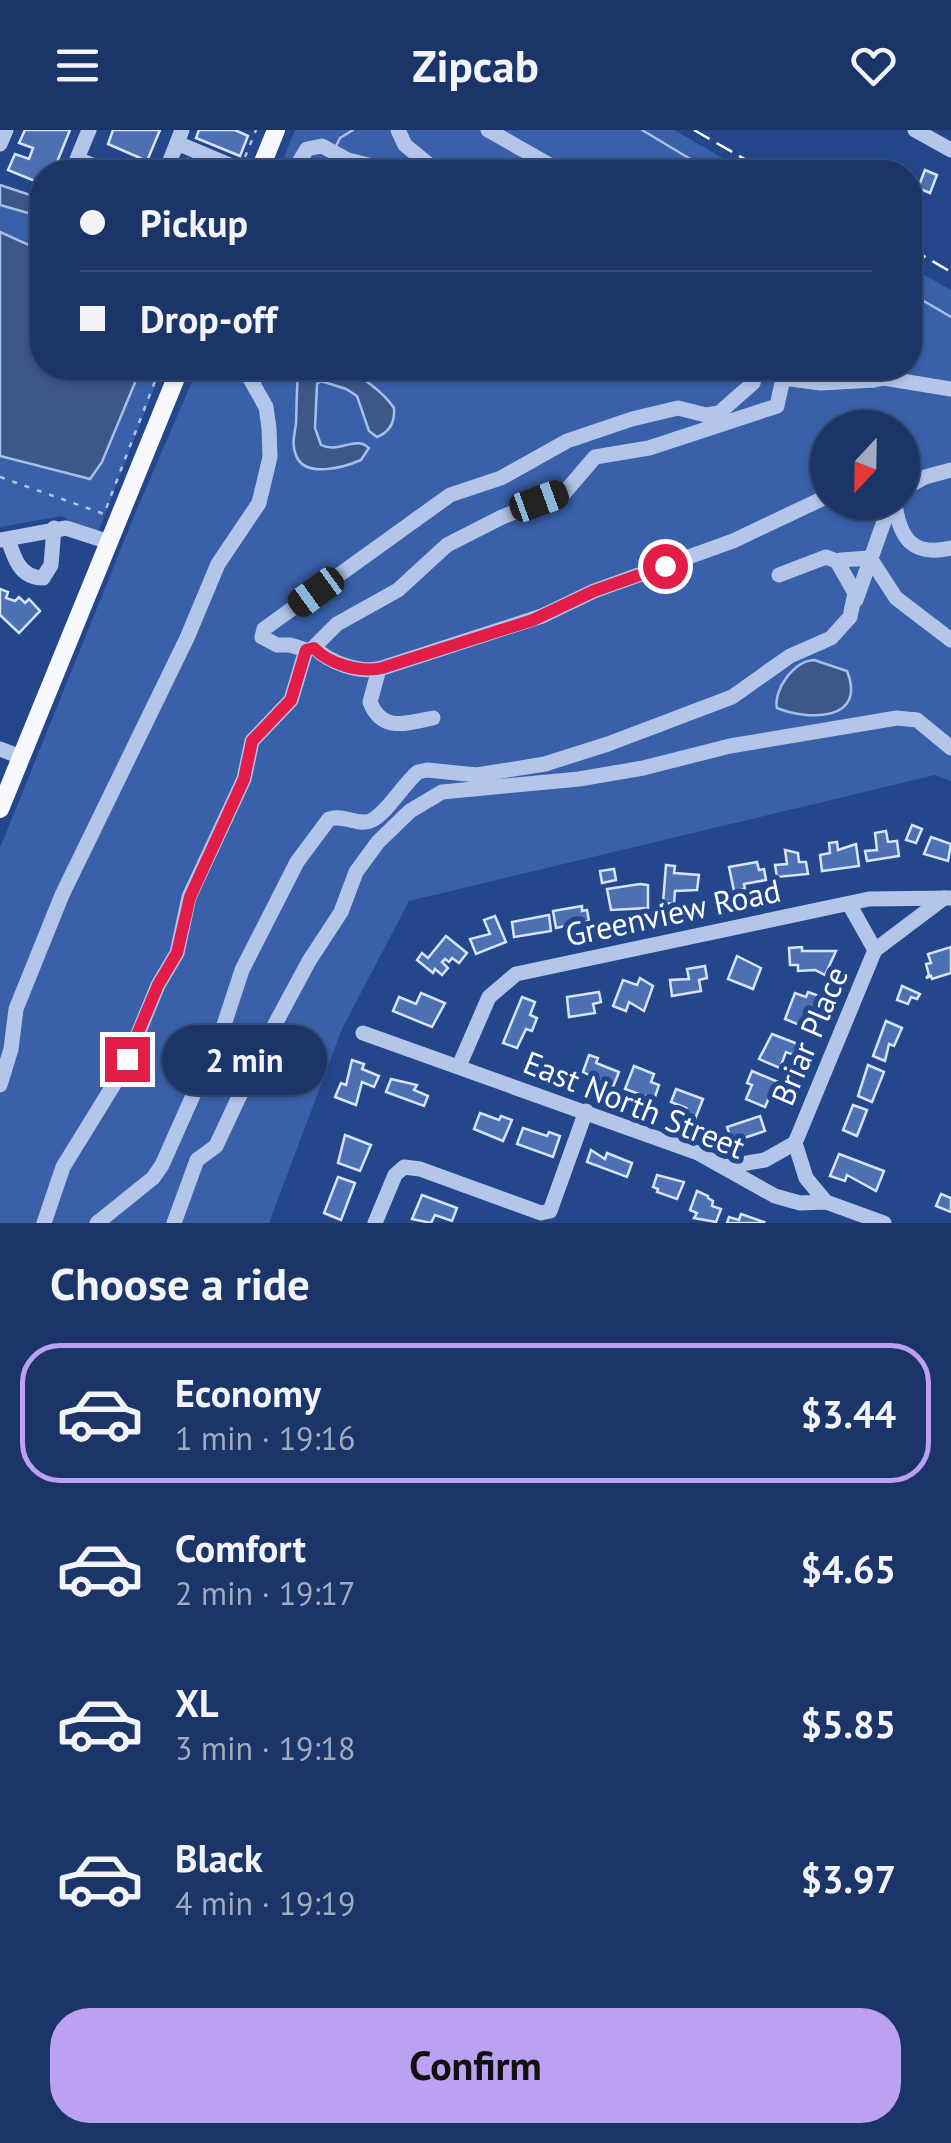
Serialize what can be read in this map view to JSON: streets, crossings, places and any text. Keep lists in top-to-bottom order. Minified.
{"streets":{"street":["Greenview Road","Briar Place","East North Street"]},"crossings":[["Greenview Road","Briar Place"],["Greenview Road","East North Street"],["Briar Place","East North Street"]],"north":"bottom","page":{"header":"Zipcab","banner":["Pickup","Drop-off"],"bubble":"2 min","heading":"Choose a ride","list":[{"name":"Economy","note":"1 min · 19:16","value":"$3.44"},{"name":"Comfort","note":"2 min · 19:17","value":"$4.65"},{"name":"XL","note":"3 min · 19:18","value":"$5.85"},{"name":"Black","note":"4 min · 19:19","value":"$3.97"}],"buttons":"Confirm"}}
